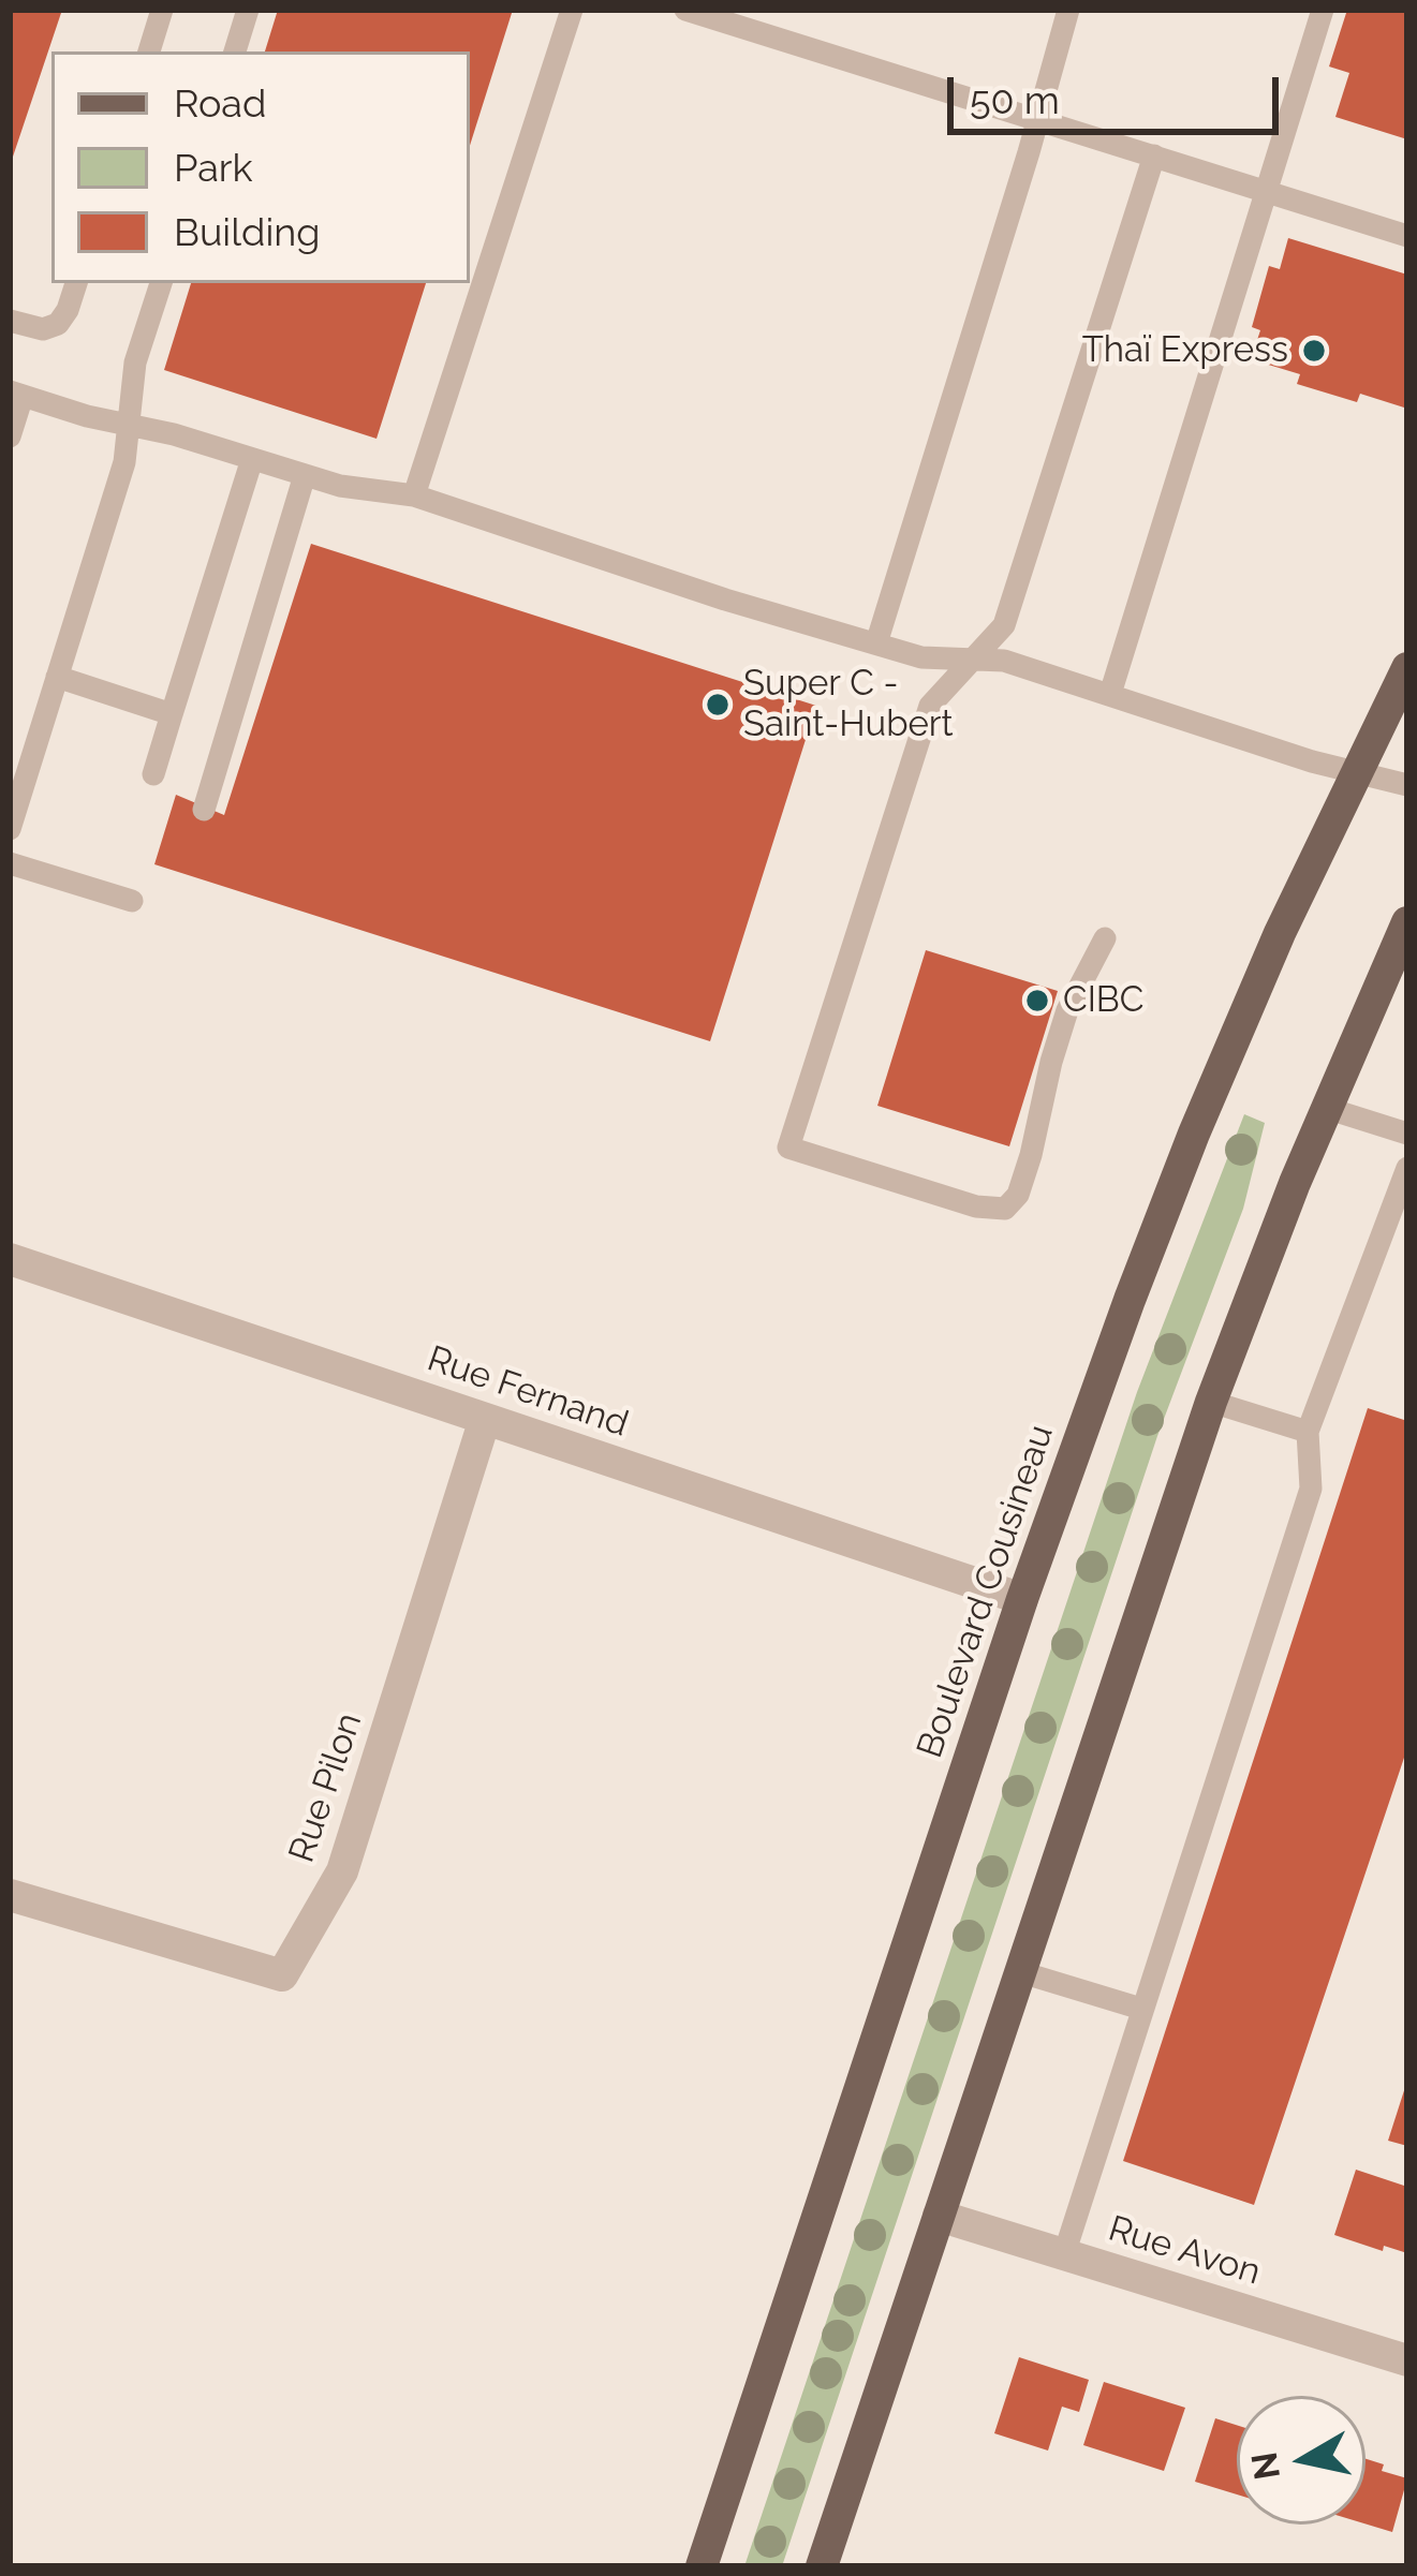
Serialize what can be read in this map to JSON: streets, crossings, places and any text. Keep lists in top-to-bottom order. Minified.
{"streets":{"main road":["Boulevard Cousineau"],"street":["Rue Fernand","Rue Pilon","Rue Avon"]},"crossings":[["Rue Fernand","Boulevard Cousineau"],["Rue Fernand","Rue Pilon"]],"places":["Thaï Express","Super C - Saint-Hubert","CIBC"],"legend":["Road","Park","Building"],"scale_bar":"50 m","north":"left"}
